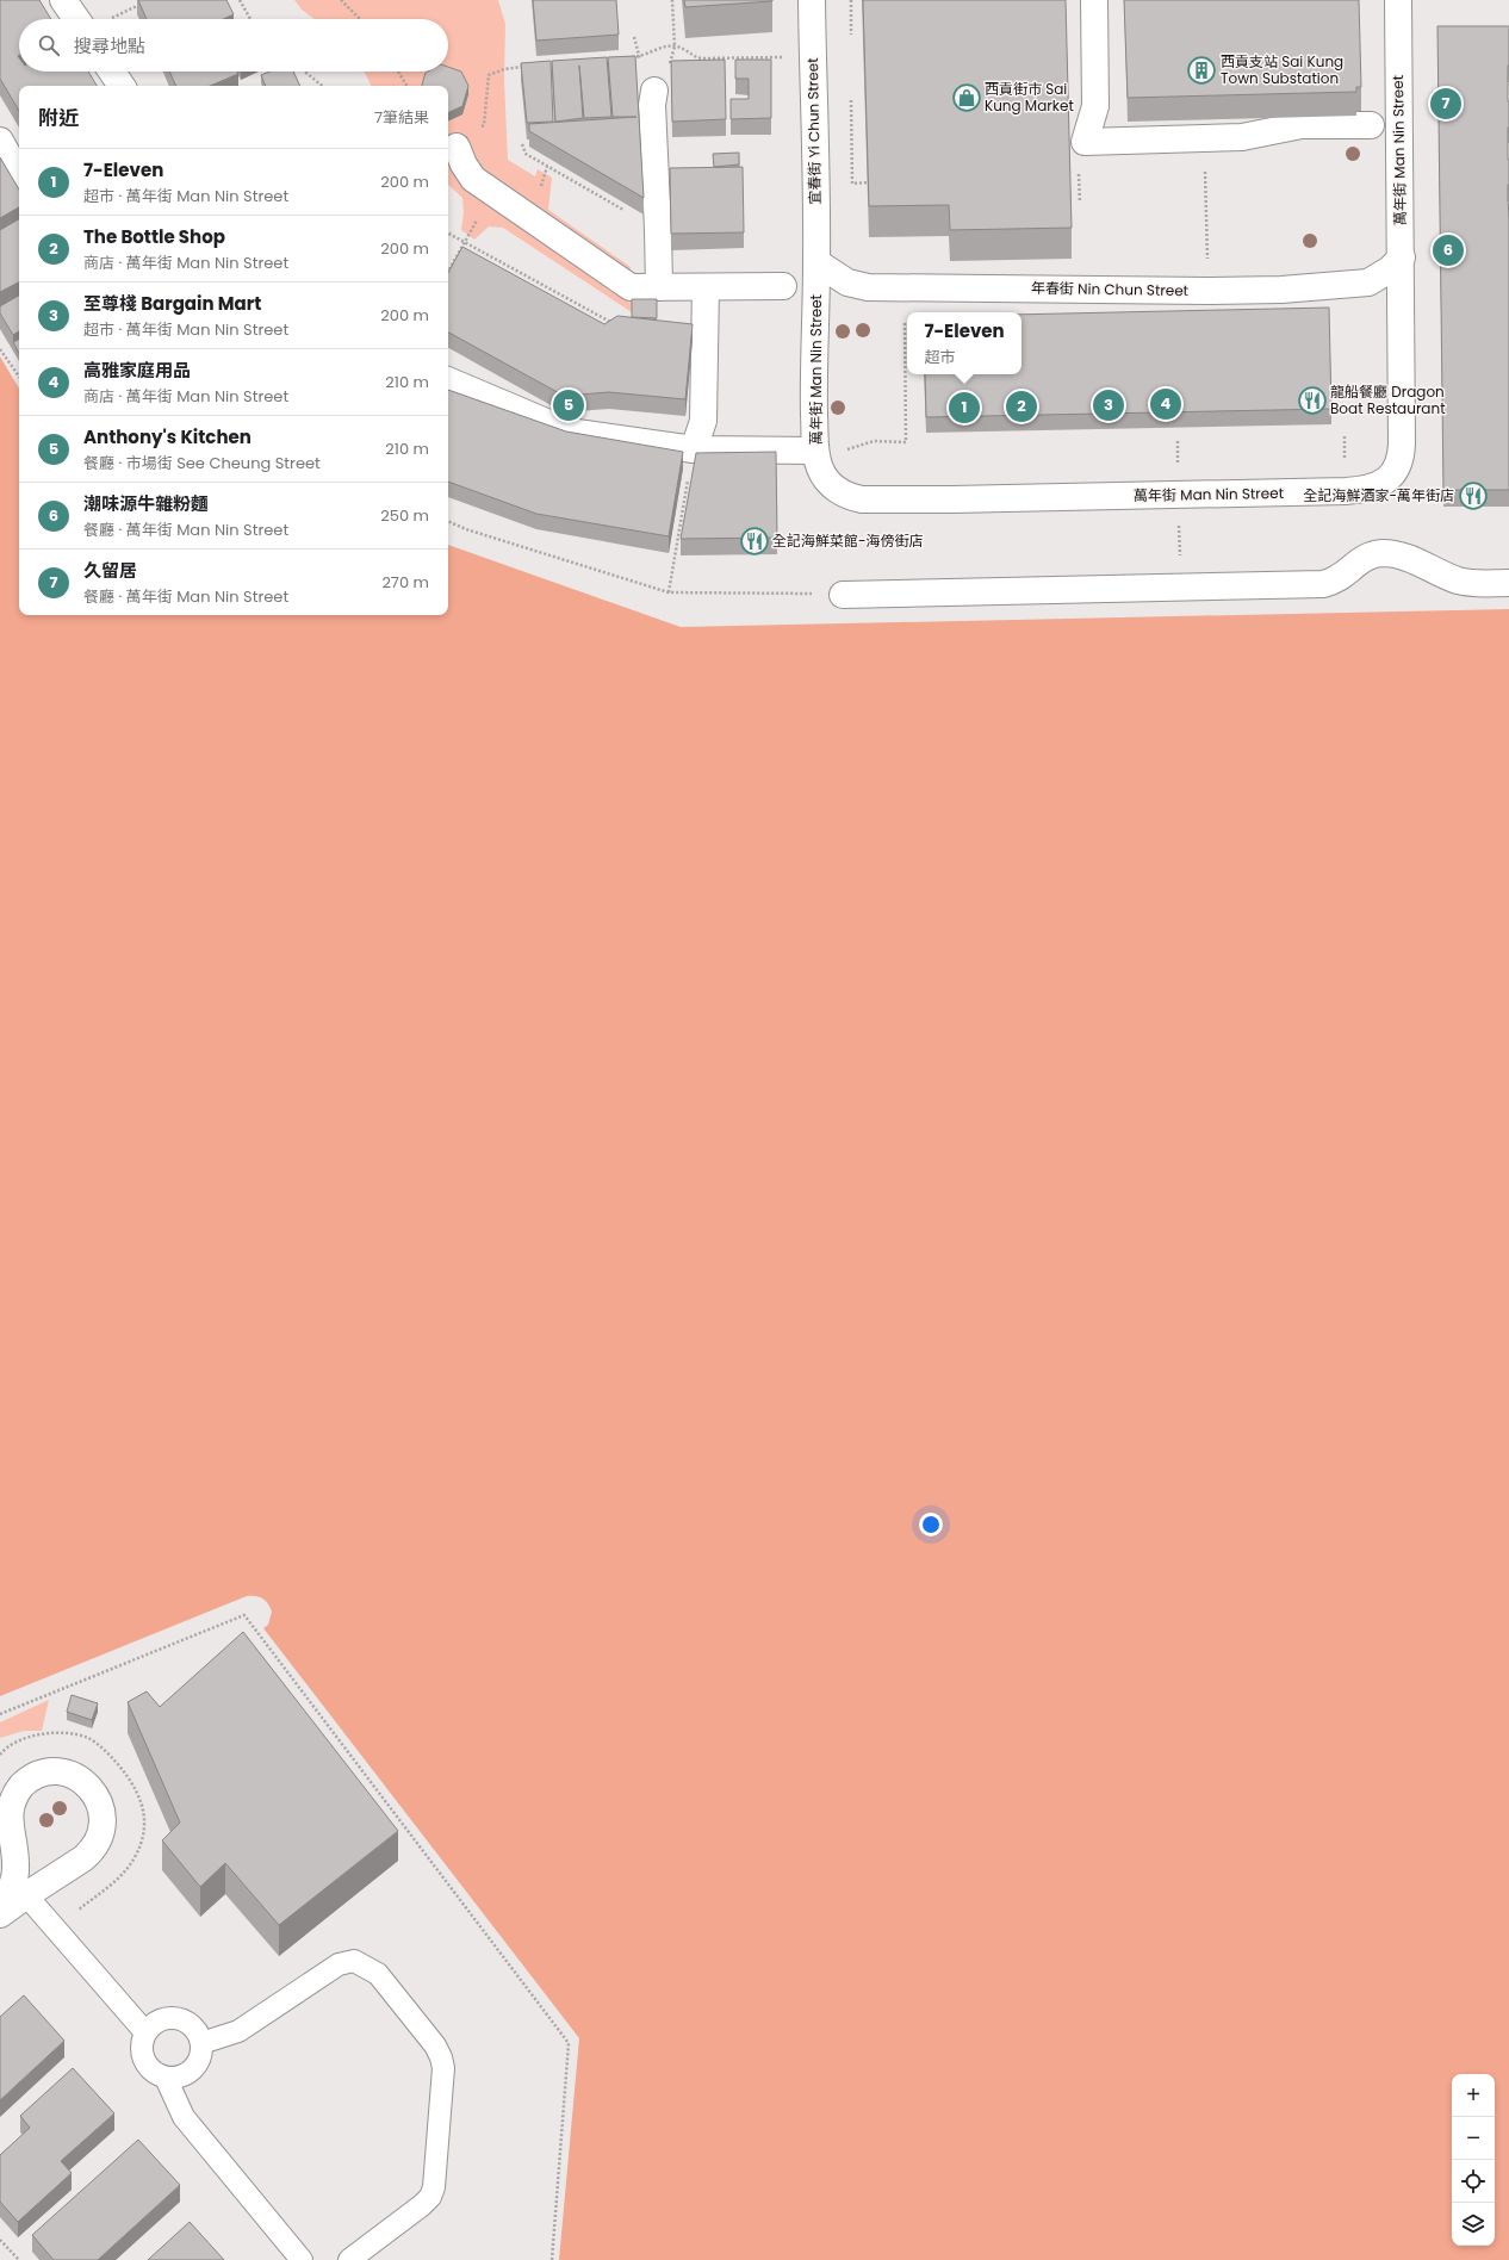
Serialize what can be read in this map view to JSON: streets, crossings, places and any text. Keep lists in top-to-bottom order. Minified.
{"streets":{"street":["宜春街 Yi Chun Street","萬年街 Man Nin Street","年春街 Nin Chun Street"]},"crossings":[["宜春街 Yi Chun Street","萬年街 Man Nin Street"],["宜春街 Yi Chun Street","年春街 Nin Chun Street"],["萬年街 Man Nin Street","年春街 Nin Chun Street"]],"places":{"building":["西貢支站 Sai Kung Town Substation"],"shop":["西貢街市 Sai Kung Market"],"restaurant":["龍船餐廳 Dragon Boat Restaurant","全記海鮮酒家-萬年街店","全記海鮮菜館-海傍街店"]},"page":{"search":"搜尋地點","pins":["7","6","4","3","5","2","1"],"heading":["附近","7筆結果"],"list":[{"mark":"1","name":"7-Eleven","note":"超市 · 萬年街 Man Nin Street","value":"200 m"},{"mark":"2","name":"The Bottle Shop","note":"商店 · 萬年街 Man Nin Street","value":"200 m"},{"mark":"3","name":"至尊棧 Bargain Mart","note":"超市 · 萬年街 Man Nin Street","value":"200 m"},{"mark":"4","name":"高雅家庭用品","note":"商店 · 萬年街 Man Nin Street","value":"210 m"},{"mark":"5","name":"Anthony's Kitchen","note":"餐廳 · 市場街 See Cheung Street","value":"210 m"},{"mark":"6","name":"潮味源牛雜粉麵","note":"餐廳 · 萬年街 Man Nin Street","value":"250 m"},{"mark":"7","name":"久留居","note":"餐廳 · 萬年街 Man Nin Street","value":"270 m"}],"popup":["7-Eleven","超市"],"map_buttons":["+","−"]}}
